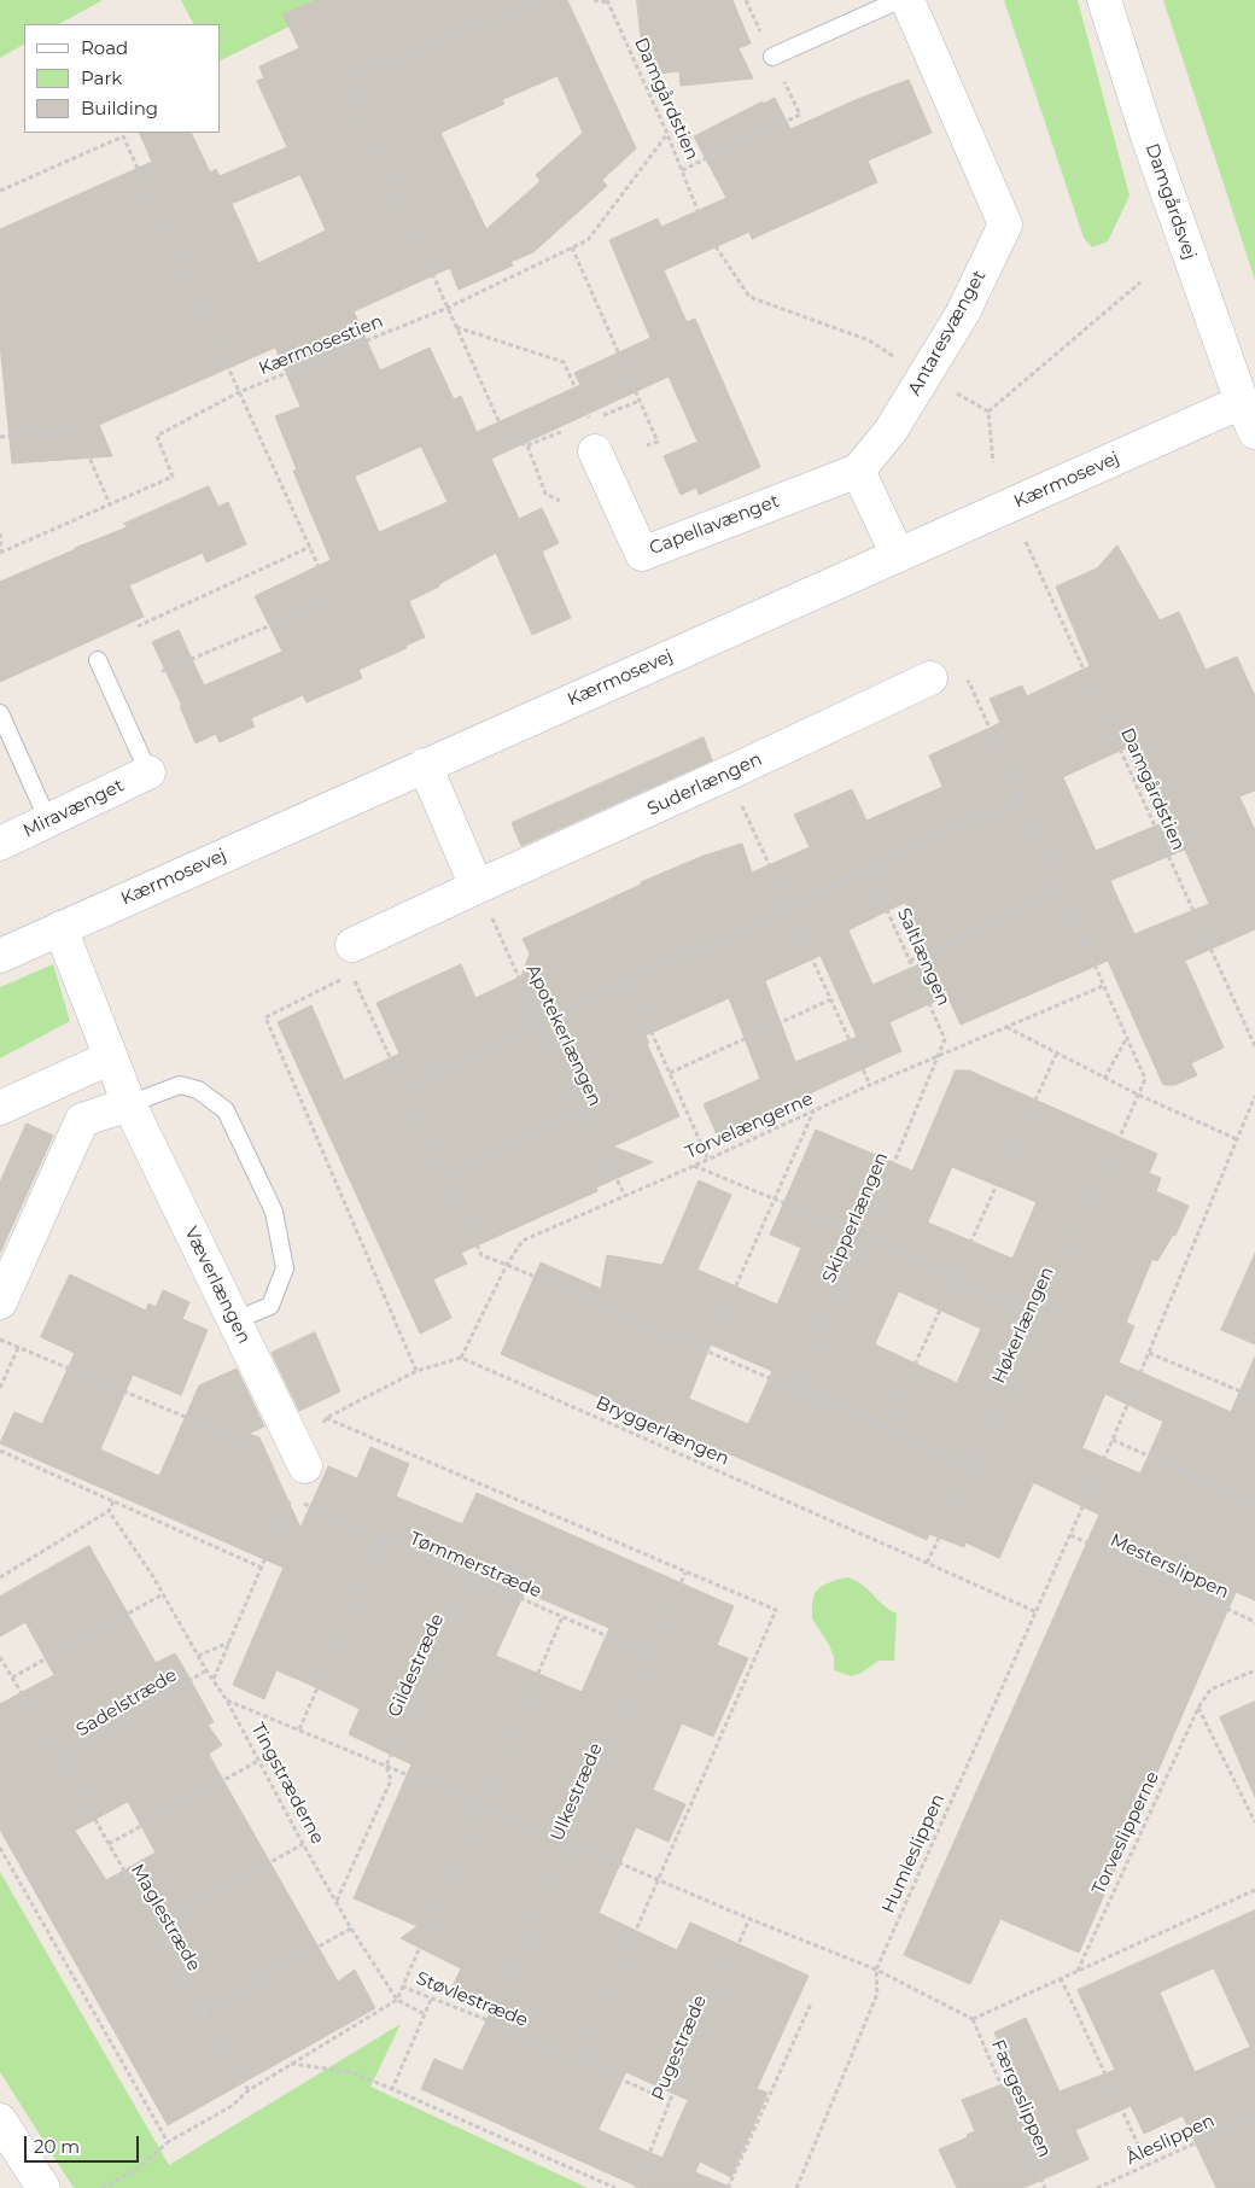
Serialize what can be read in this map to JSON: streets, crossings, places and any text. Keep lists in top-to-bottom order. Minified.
{"streets":{"street":["Damgårdsvej","Antaresvænget","Kærmosevej","Capellavænget","Suderlængen","Miravænget","Væverlængen"],"path":["Damgårdstien","Kærmosestien","Saltlængen","Apotekerlængen","Torvelængerne","Skipperlængen","Høkerlængen","Bryggerlængen","Tømmerstræde","Mesterslippen","Gildestræde","Sadelstræde","Tingstræderne","Ulkestræde","Torveslipperne","Humleslippen","Maglestræde","Støvlestræde","Pugestræde","Færgeslippen","Åleslippen"]},"crossings":[["Damgårdstien","Kærmosestien"],["Damgårdsvej","Kærmosevej"],["Antaresvænget","Capellavænget"],["Kærmosevej","Væverlængen"],["Suderlængen","Apotekerlængen"],["Saltlængen","Torvelængerne"],["Saltlængen","Skipperlængen"],["Apotekerlængen","Torvelængerne"],["Torvelængerne","Skipperlængen"],["Torvelængerne","Bryggerlængen"],["Høkerlængen","Bryggerlængen"],["Bryggerlængen","Humleslippen"],["Tømmerstræde","Gildestræde"],["Tømmerstræde","Ulkestræde"],["Mesterslippen","Humleslippen"],["Sadelstræde","Tingstræderne"],["Sadelstræde","Maglestræde"],["Tingstræderne","Støvlestræde"],["Ulkestræde","Støvlestræde"],["Maglestræde","Støvlestræde"],["Støvlestræde","Pugestræde"]],"legend":["Road","Park","Building"],"scale_bar":"20 m"}
